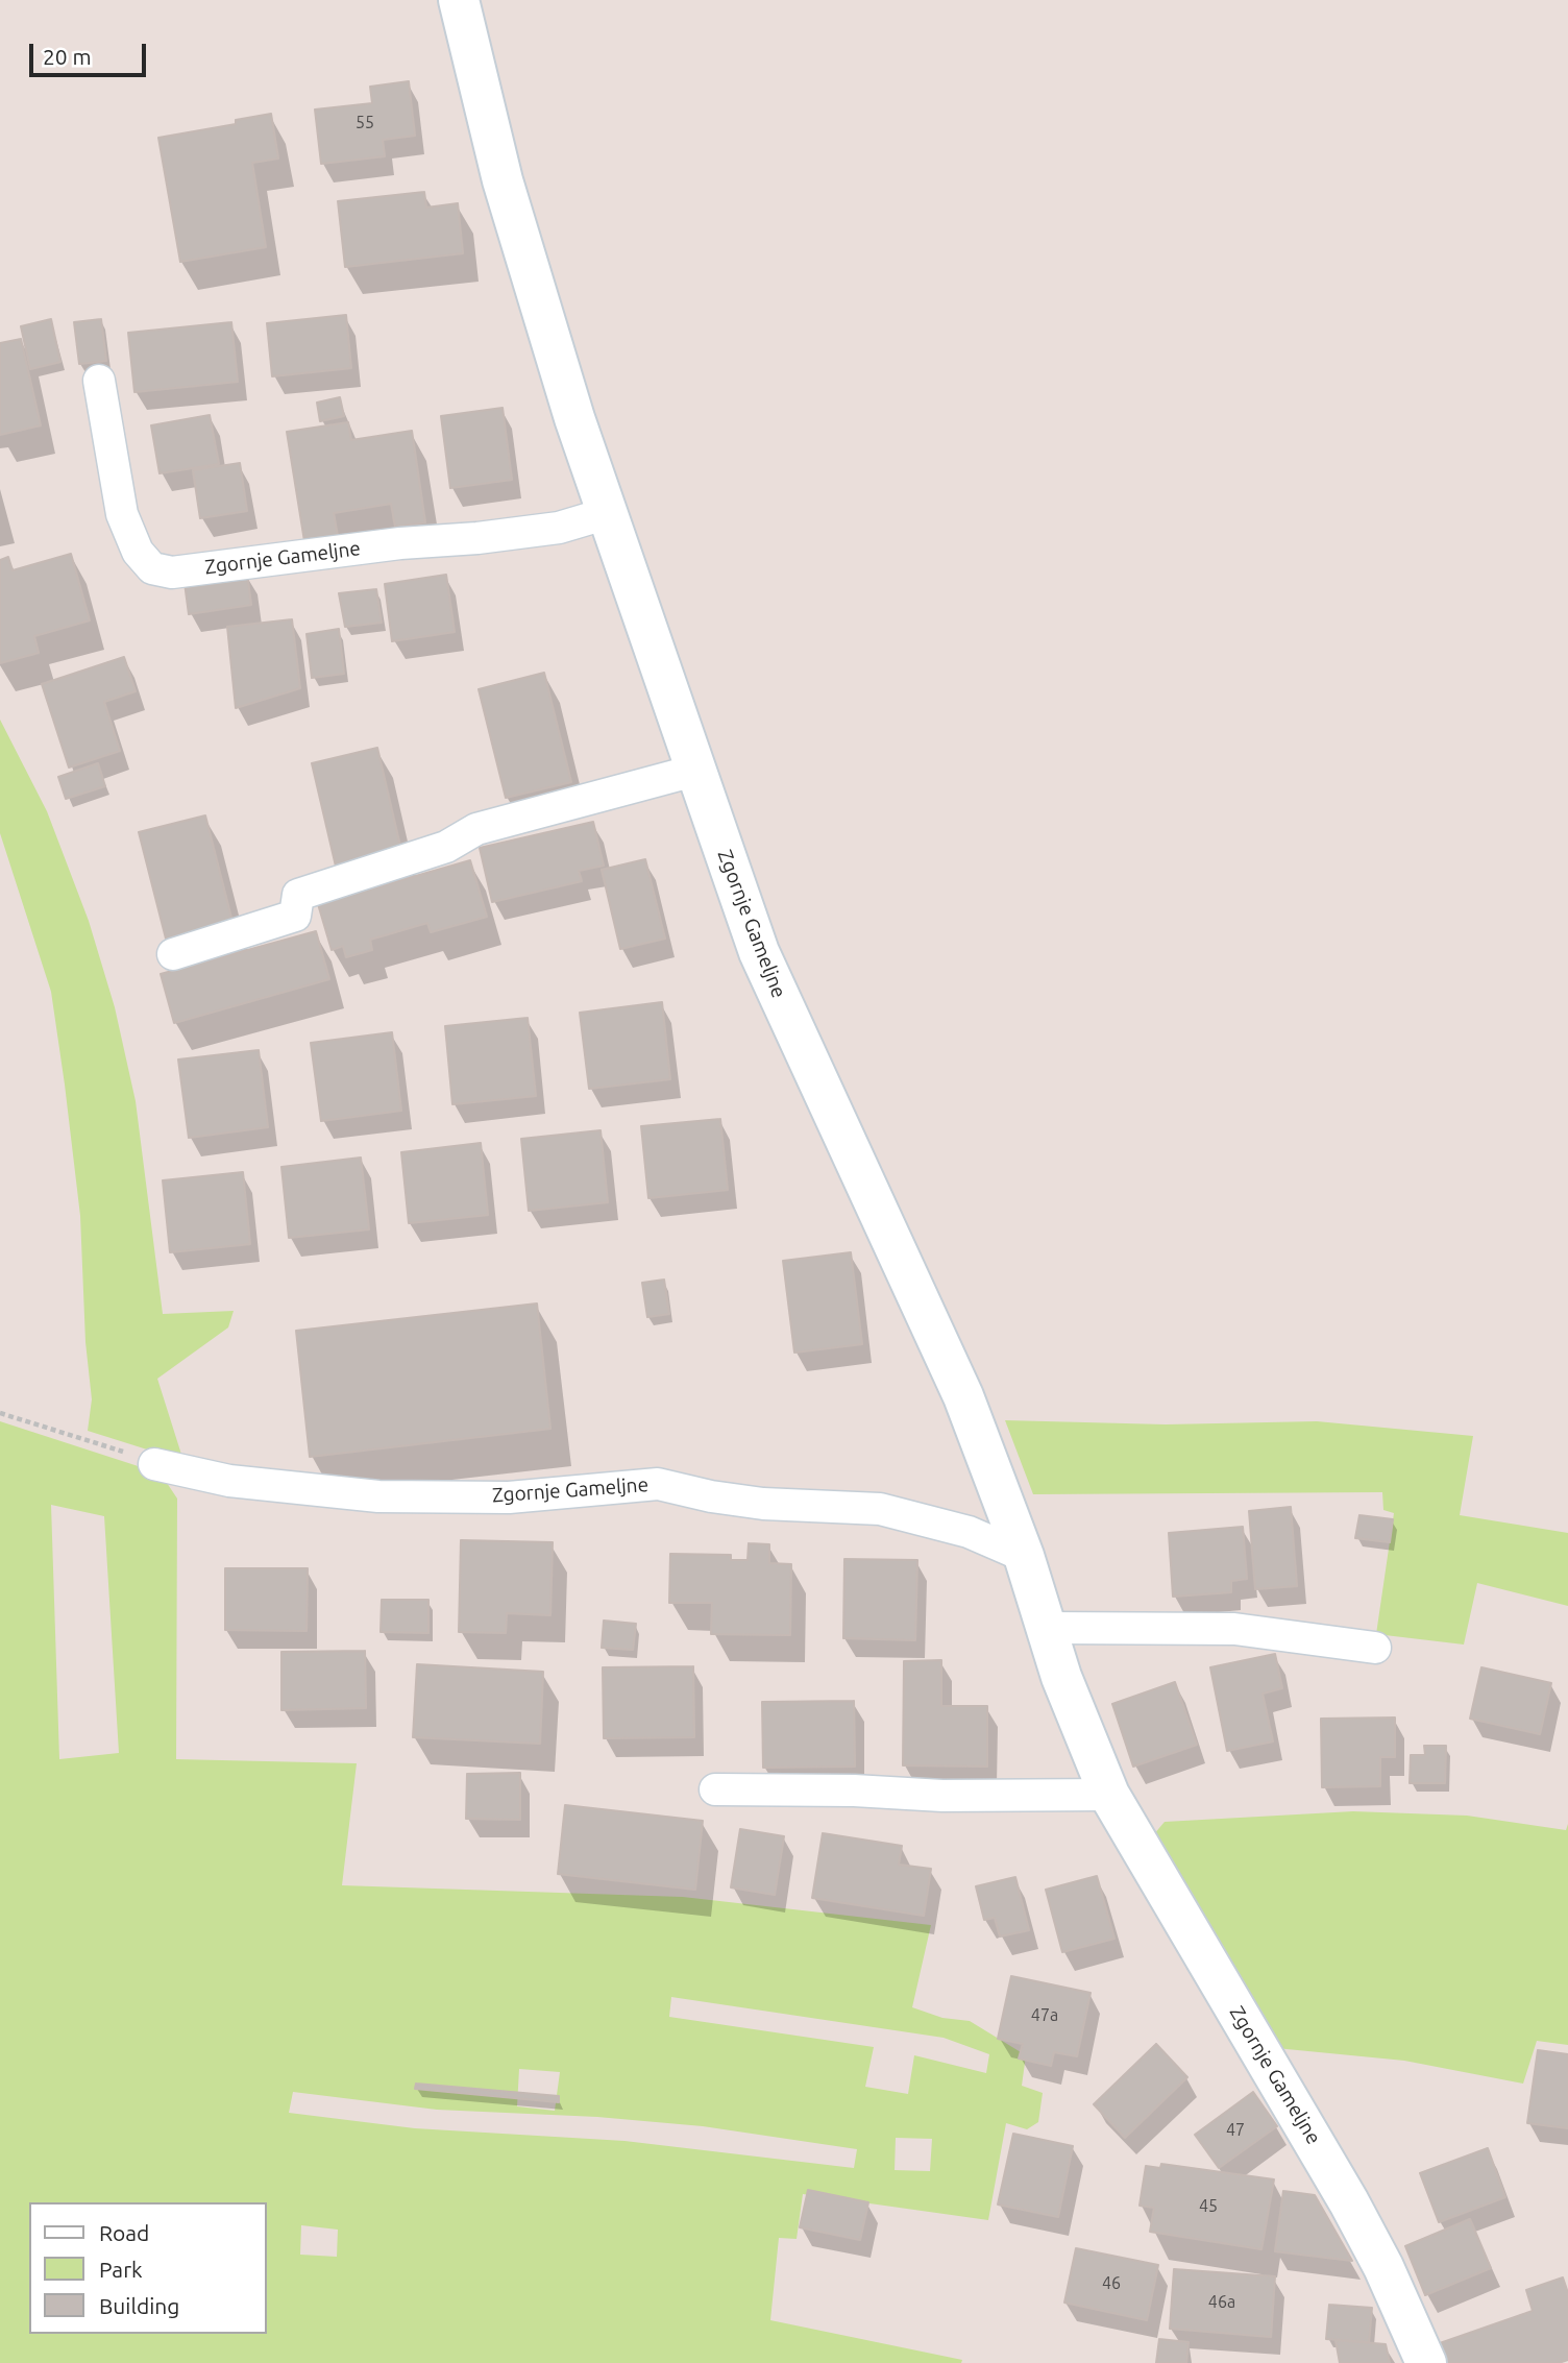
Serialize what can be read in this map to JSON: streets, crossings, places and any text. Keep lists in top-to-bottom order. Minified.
{"streets":{"street":["Zgornje Gameljne"]},"house_numbers":["55","47a","47","45","46","46a"],"legend":["Road","Park","Building"],"scale_bar":"20 m"}
